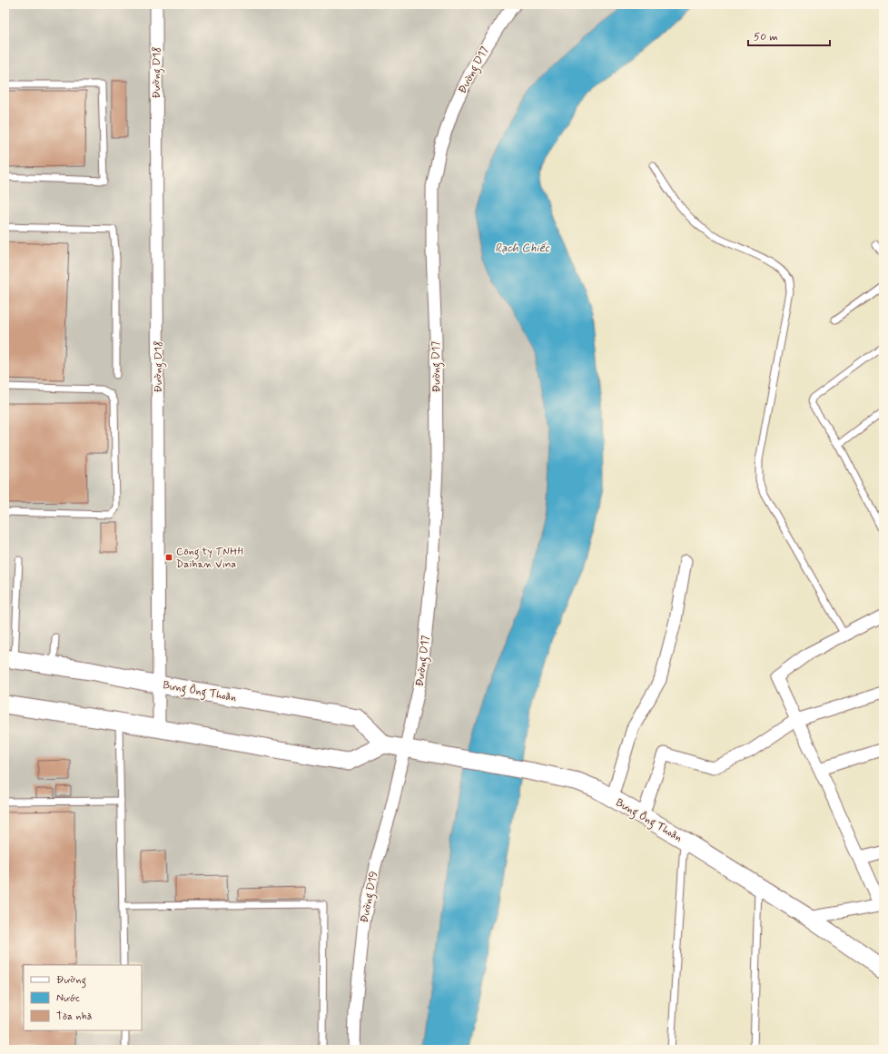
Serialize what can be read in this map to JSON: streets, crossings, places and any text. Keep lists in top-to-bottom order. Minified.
{"streets":{"street":["Đường D17","Đường D18","Bưng Ông Thoàn","Đường D19"]},"crossings":[["Đường D17","Bưng Ông Thoàn"],["Đường D17","Đường D19"],["Đường D18","Bưng Ông Thoàn"],["Bưng Ông Thoàn","Đường D19"]],"water":["Rạch Chiếc"],"places":{"transit":["Công ty TNHH Daihan Vina"]},"legend":["Đường","Nước","Tòa nhà"],"scale_bar":"50 m"}
